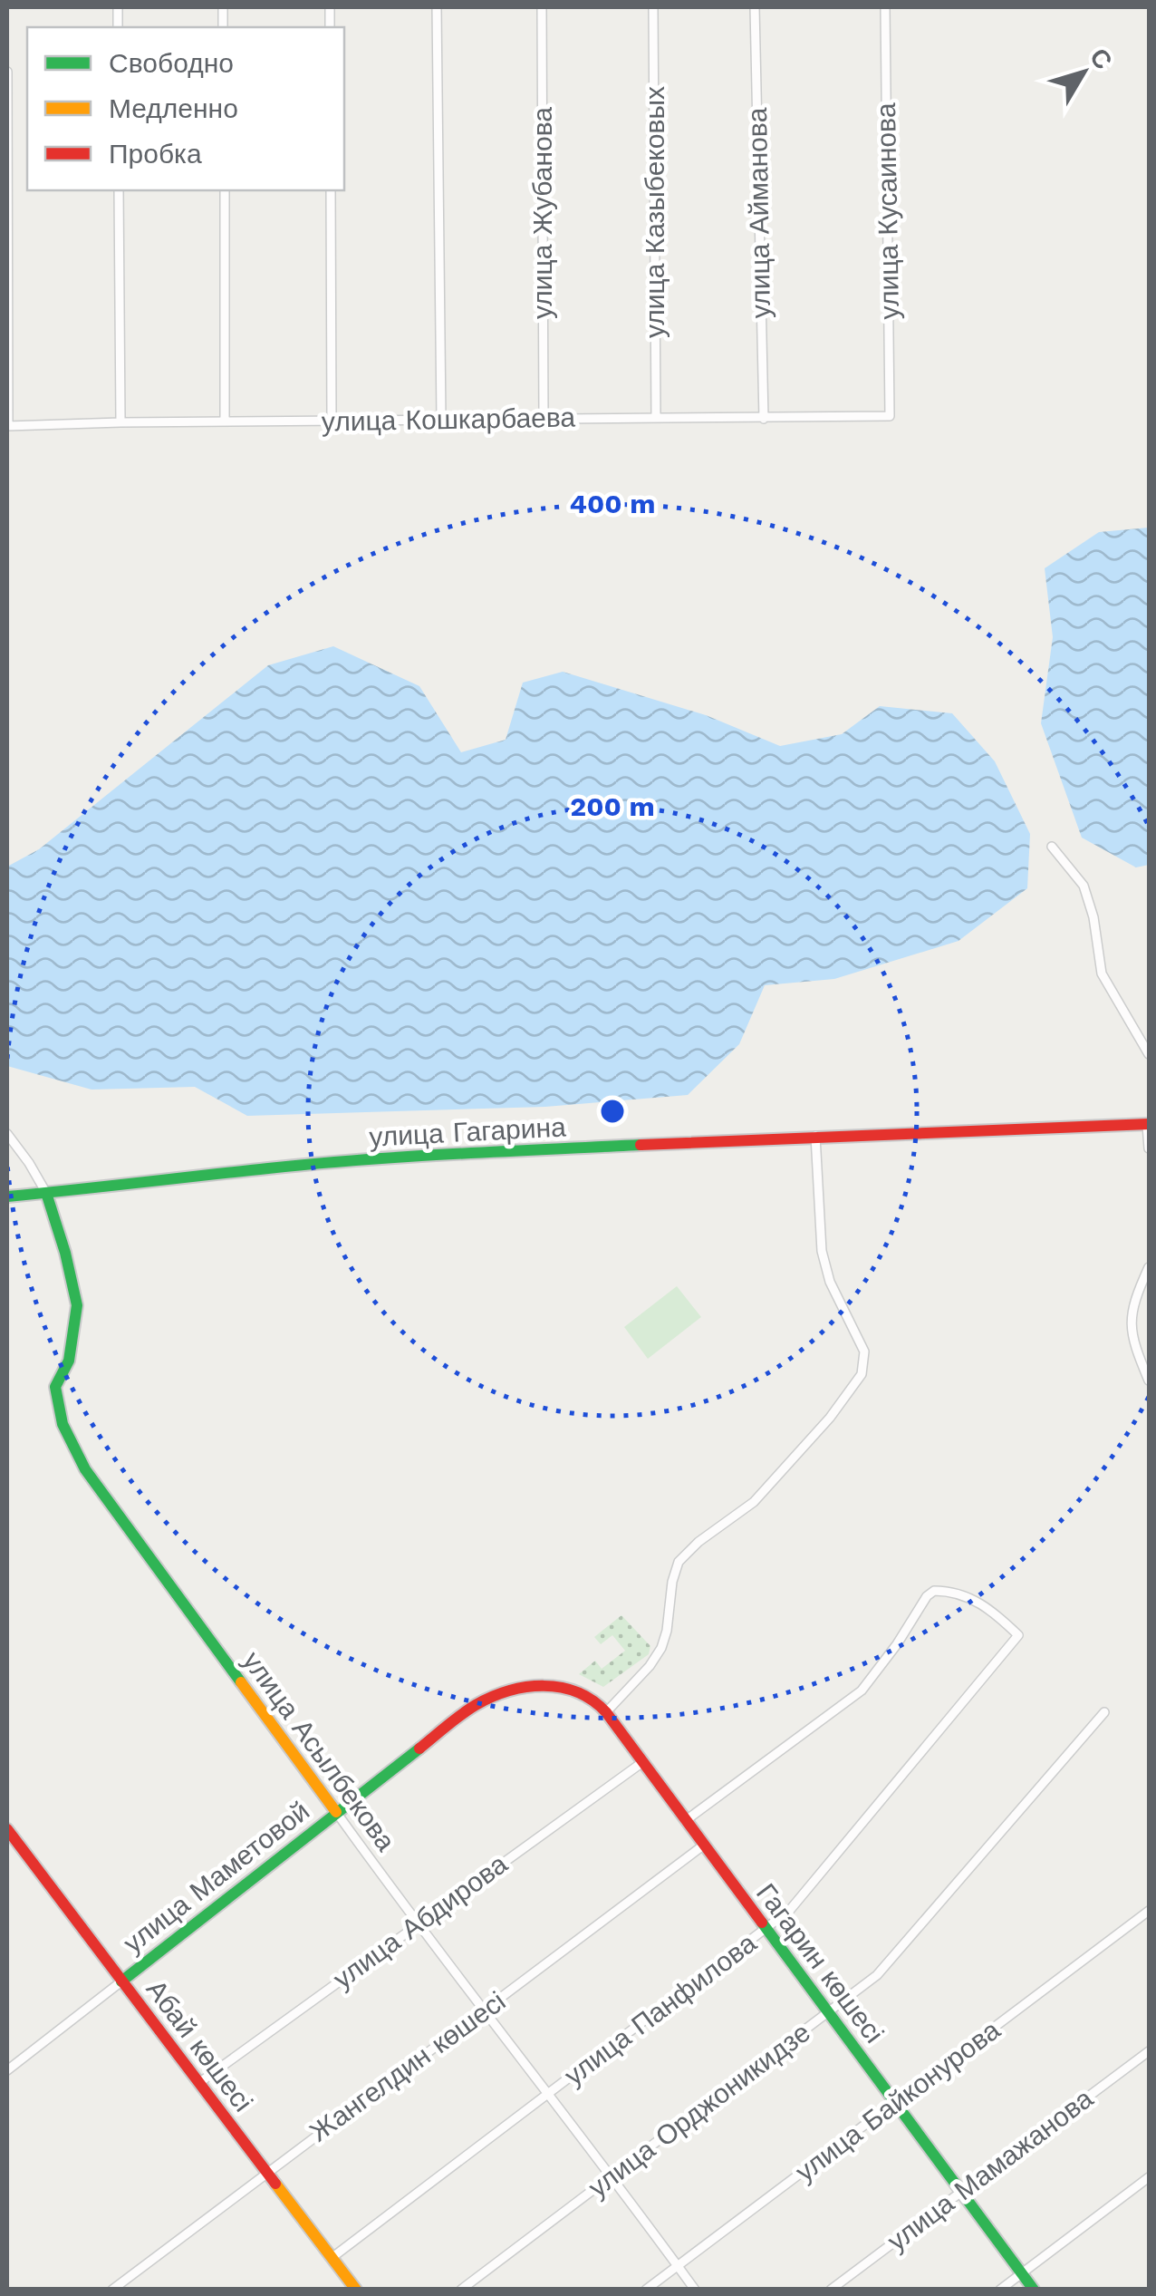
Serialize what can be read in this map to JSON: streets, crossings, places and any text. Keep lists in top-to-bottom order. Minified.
{"streets":{"street":["улица Кусаинова","улица Казыбековых","улица Жубанова","улица Айманова","улица Кошкарбаева","улица Гагарина","улица Асылбекова","улица Маметовой","улица Абдирова","Гагарин көшесі","улица Панфилова","Абай көшесі","Жангелдин көшесі","улица Байконурова","улица Орджоникидзе","улица Мамажанова"]},"crossings":[["улица Кусаинова","улица Кошкарбаева"],["улица Казыбековых","улица Кошкарбаева"],["улица Жубанова","улица Кошкарбаева"],["улица Айманова","улица Кошкарбаева"],["улица Гагарина","улица Асылбекова"],["улица Асылбекова","улица Маметовой"],["улица Асылбекова","улица Абдирова"],["улица Асылбекова","улица Панфилова"],["улица Асылбекова","Жангелдин көшесі"],["улица Асылбекова","улица Байконурова"],["улица Асылбекова","улица Орджоникидзе"],["улица Маметовой","Гагарин көшесі"],["улица Маметовой","Абай көшесі"],["улица Абдирова","Гагарин көшесі"],["улица Абдирова","Абай көшесі"],["Гагарин көшесі","улица Панфилова"],["Гагарин көшесі","Жангелдин көшесі"],["Гагарин көшесі","улица Байконурова"],["Гагарин көшесі","улица Орджоникидзе"],["Гагарин көшесі","улица Мамажанова"],["улица Панфилова","Абай көшесі"],["Абай көшесі","Жангелдин көшесі"]],"legend":["Свободно","Медленно","Пробка"],"north":"top right","rings":["400 m","200 m"]}
